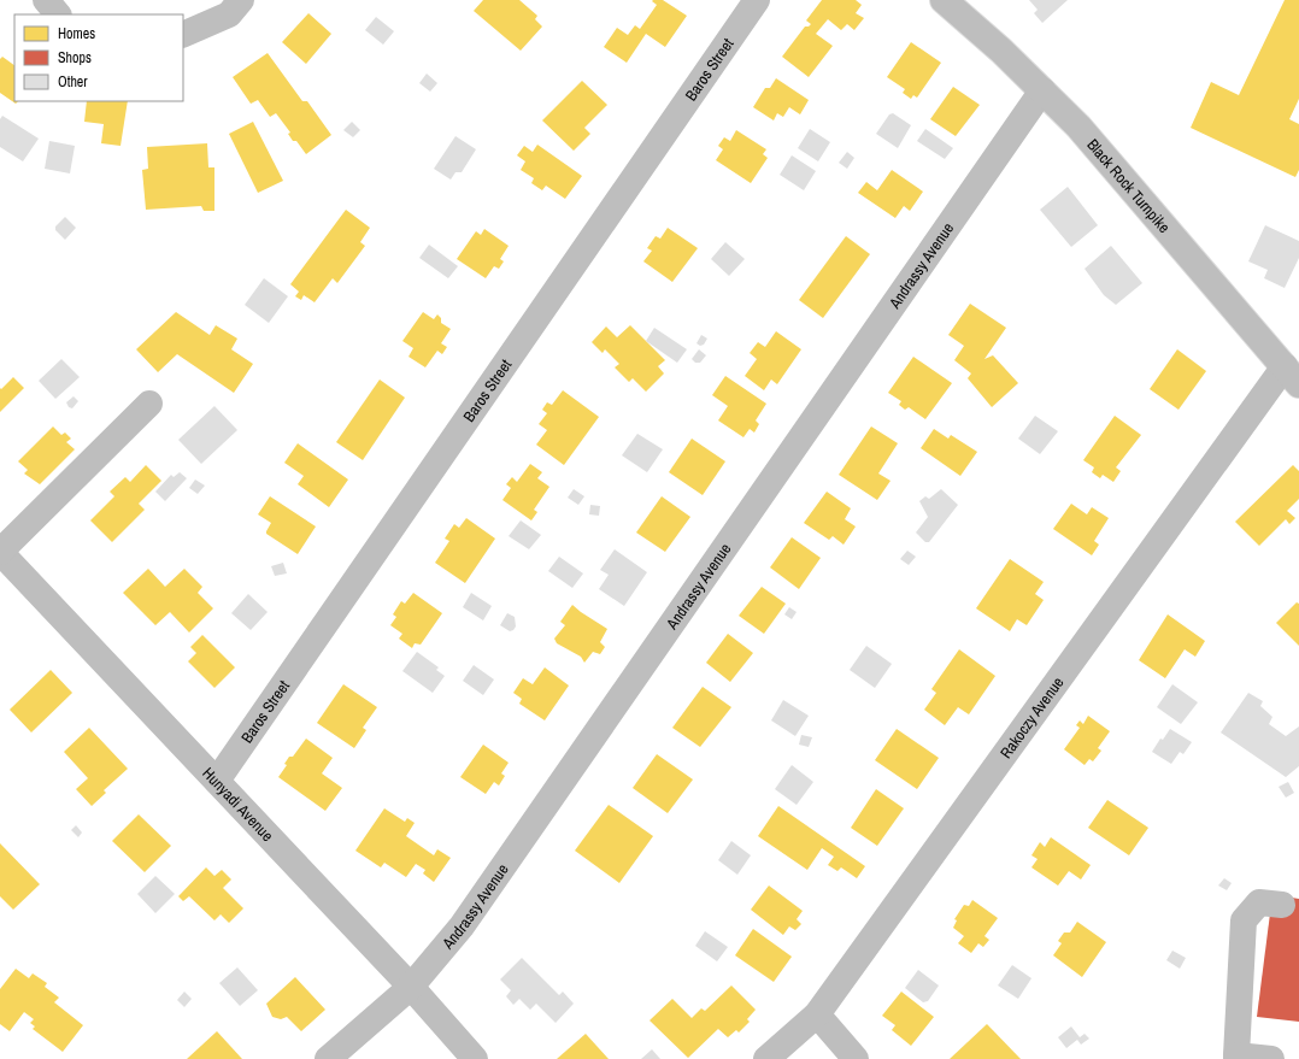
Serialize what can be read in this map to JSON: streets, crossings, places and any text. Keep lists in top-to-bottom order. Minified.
{"streets":{"street":["Baros Street","Black Rock Turnpike","Andrassy Avenue","Rakoczy Avenue","Hunyadi Avenue"]},"crossings":[["Baros Street","Hunyadi Avenue"],["Black Rock Turnpike","Andrassy Avenue"],["Black Rock Turnpike","Rakoczy Avenue"],["Andrassy Avenue","Hunyadi Avenue"]],"legend":["Homes","Shops","Other"]}
